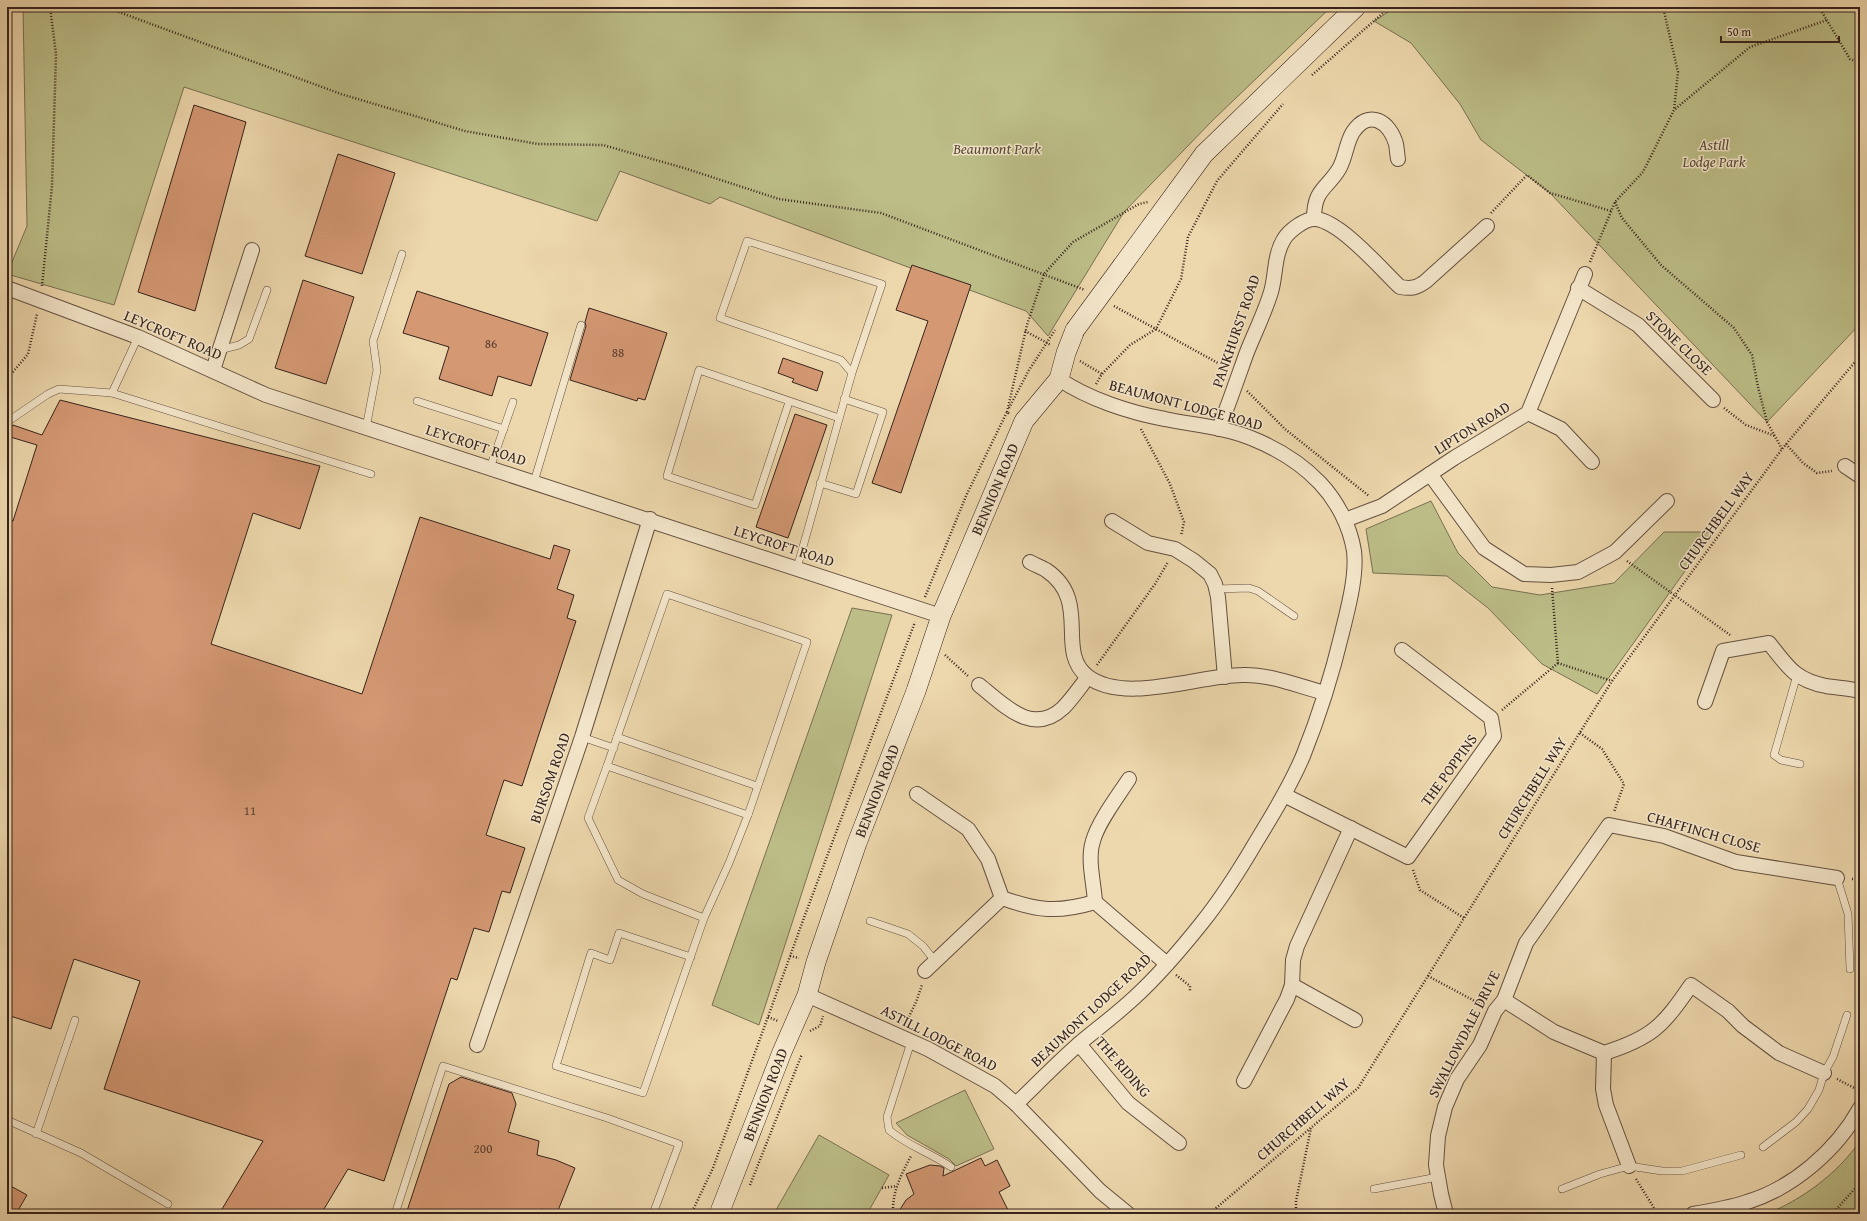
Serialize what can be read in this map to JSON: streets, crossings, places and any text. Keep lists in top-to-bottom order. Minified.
{"streets":{"street":["PANKHURST ROAD","LEYCROFT ROAD","STONE CLOSE","BEAUMONT LODGE ROAD","LIPTON ROAD","BENNION ROAD","THE POPPINS","BURSOM ROAD","CHAFFINCH CLOSE","SWALLOWDALE DRIVE","ASTILL LODGE ROAD","THE RIDING"],"path":["CHURCHBELL WAY"]},"crossings":[["PANKHURST ROAD","BEAUMONT LODGE ROAD"],["LEYCROFT ROAD","BENNION ROAD"],["LEYCROFT ROAD","BURSOM ROAD"],["STONE CLOSE","LIPTON ROAD"],["BEAUMONT LODGE ROAD","LIPTON ROAD"],["BEAUMONT LODGE ROAD","BENNION ROAD"],["BEAUMONT LODGE ROAD","ASTILL LODGE ROAD"],["BEAUMONT LODGE ROAD","THE RIDING"],["BENNION ROAD","ASTILL LODGE ROAD"],["CHAFFINCH CLOSE","SWALLOWDALE DRIVE"]],"parks":["Astill Lodge Park","Beaumont Park"],"house_numbers":["86","88","11","200"],"scale_bar":"50 m"}
